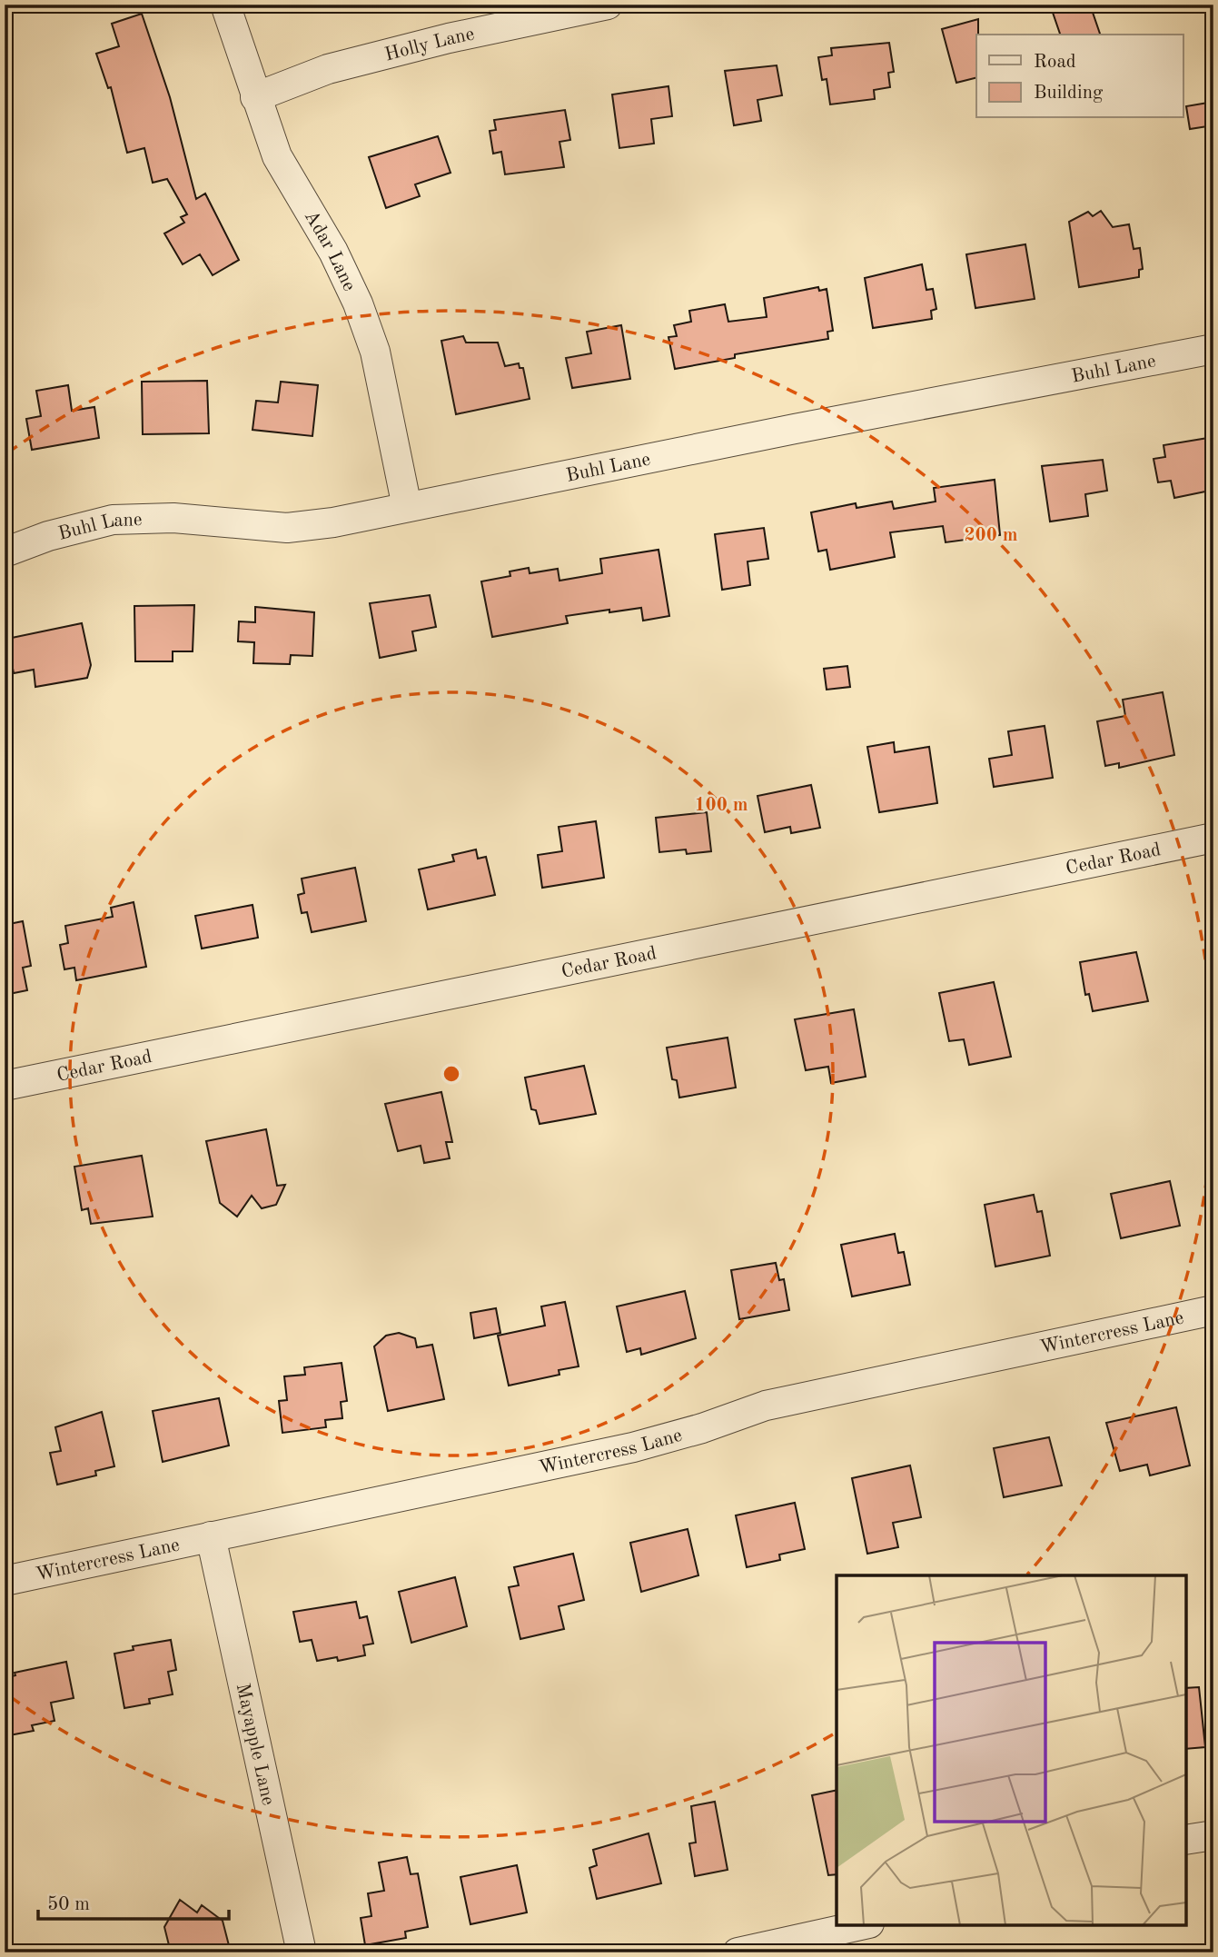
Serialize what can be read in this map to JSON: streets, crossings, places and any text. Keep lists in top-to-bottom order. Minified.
{"streets":{"street":["Holly Lane","Adar Lane","Buhl Lane","Cedar Road","Wintercress Lane","Mayapple Lane"]},"crossings":[["Holly Lane","Adar Lane"],["Adar Lane","Buhl Lane"],["Wintercress Lane","Mayapple Lane"]],"legend":["Road","Building"],"scale_bar":"50 m","rings":["200 m","100 m"]}
